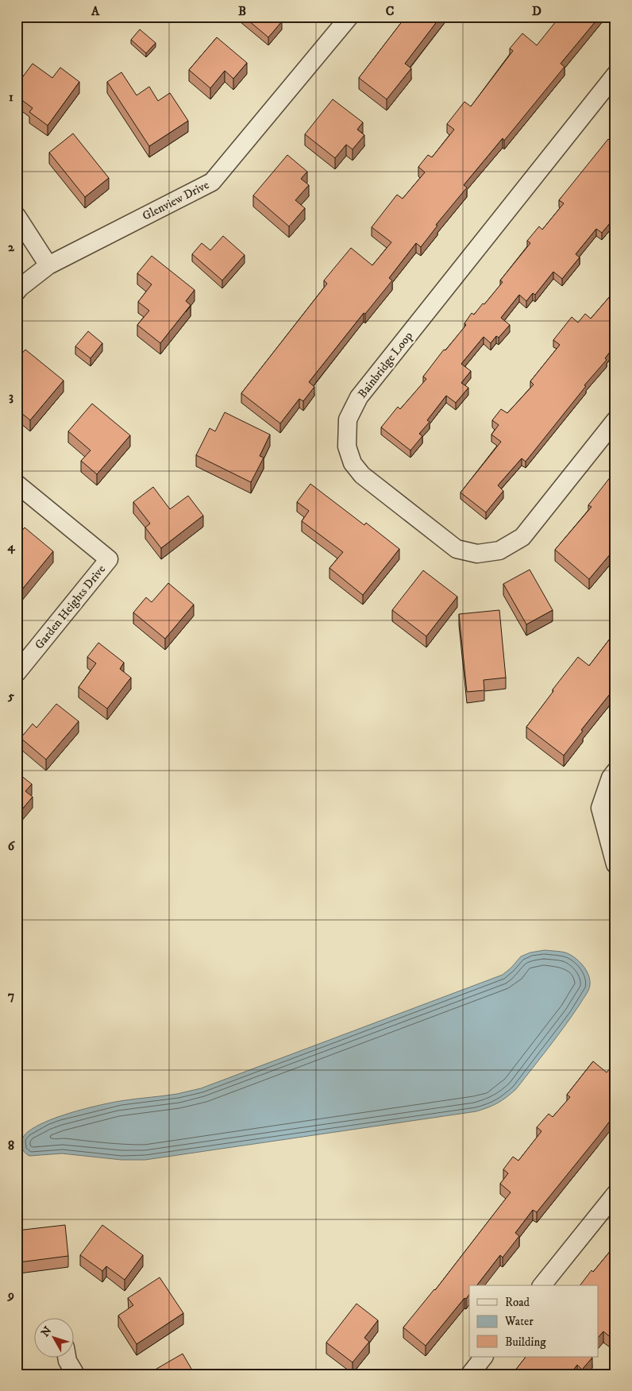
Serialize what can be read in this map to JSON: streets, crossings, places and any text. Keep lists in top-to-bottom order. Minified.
{"streets":{"street":["Glenview Drive","Bainbridge Loop","Garden Heights Drive"]},"legend":["Road","Water","Building"],"north":"top left","grid":{"columns":["A","B","C","D"],"rows":["1","2","3","4","5","6","7","8","9"]}}
